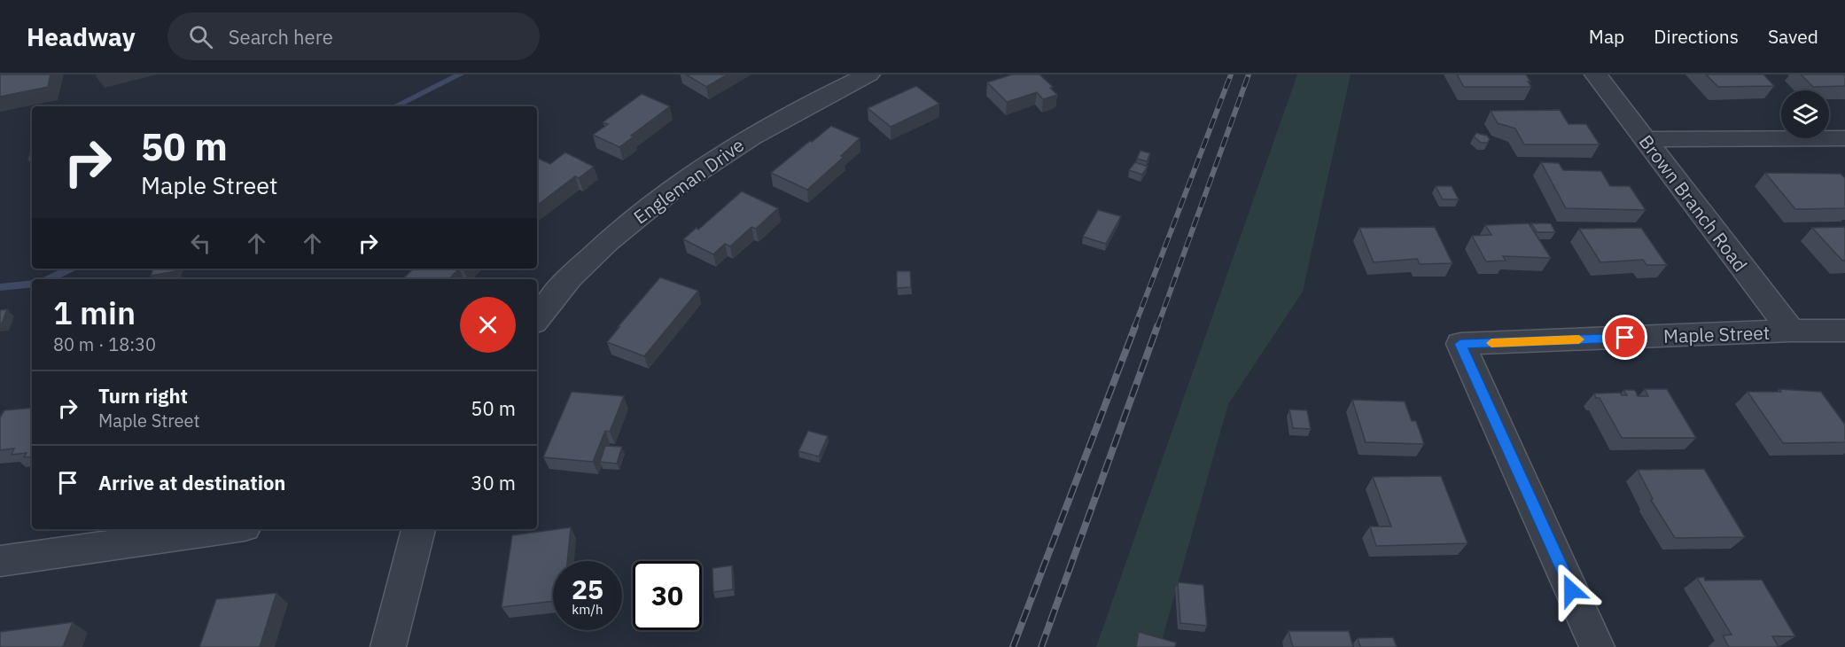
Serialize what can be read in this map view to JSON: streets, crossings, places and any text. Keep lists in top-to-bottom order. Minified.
{"streets":{"street":["Engleman Drive","Brown Branch Road","Maple Street"]},"crossings":[["Brown Branch Road","Maple Street"]],"page":{"header":"Headway","search":"Search here","nav":["Map","Directions","Saved"],"turn":["50 m","Maple Street"],"heading":["1 min","80 m · 18:30"],"list":[{"name":"Turn right","note":"Maple Street","value":"50 m"},{"name":"Arrive at destination","value":"30 m"}],"speed":"25 km/h","limit":"30"}}
